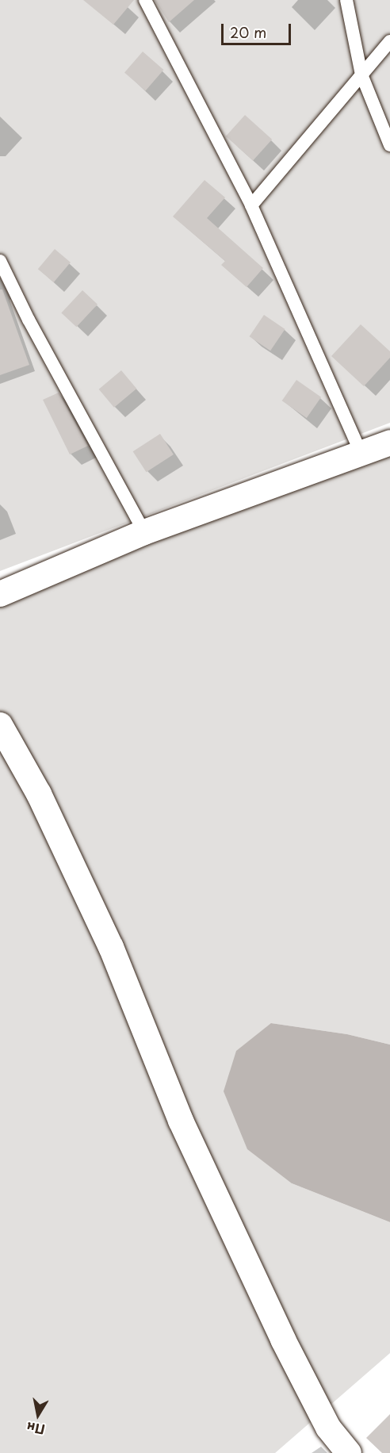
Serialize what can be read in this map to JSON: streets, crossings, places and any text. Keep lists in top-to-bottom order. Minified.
{"scale_bar":"20 m","north":"bottom"}
